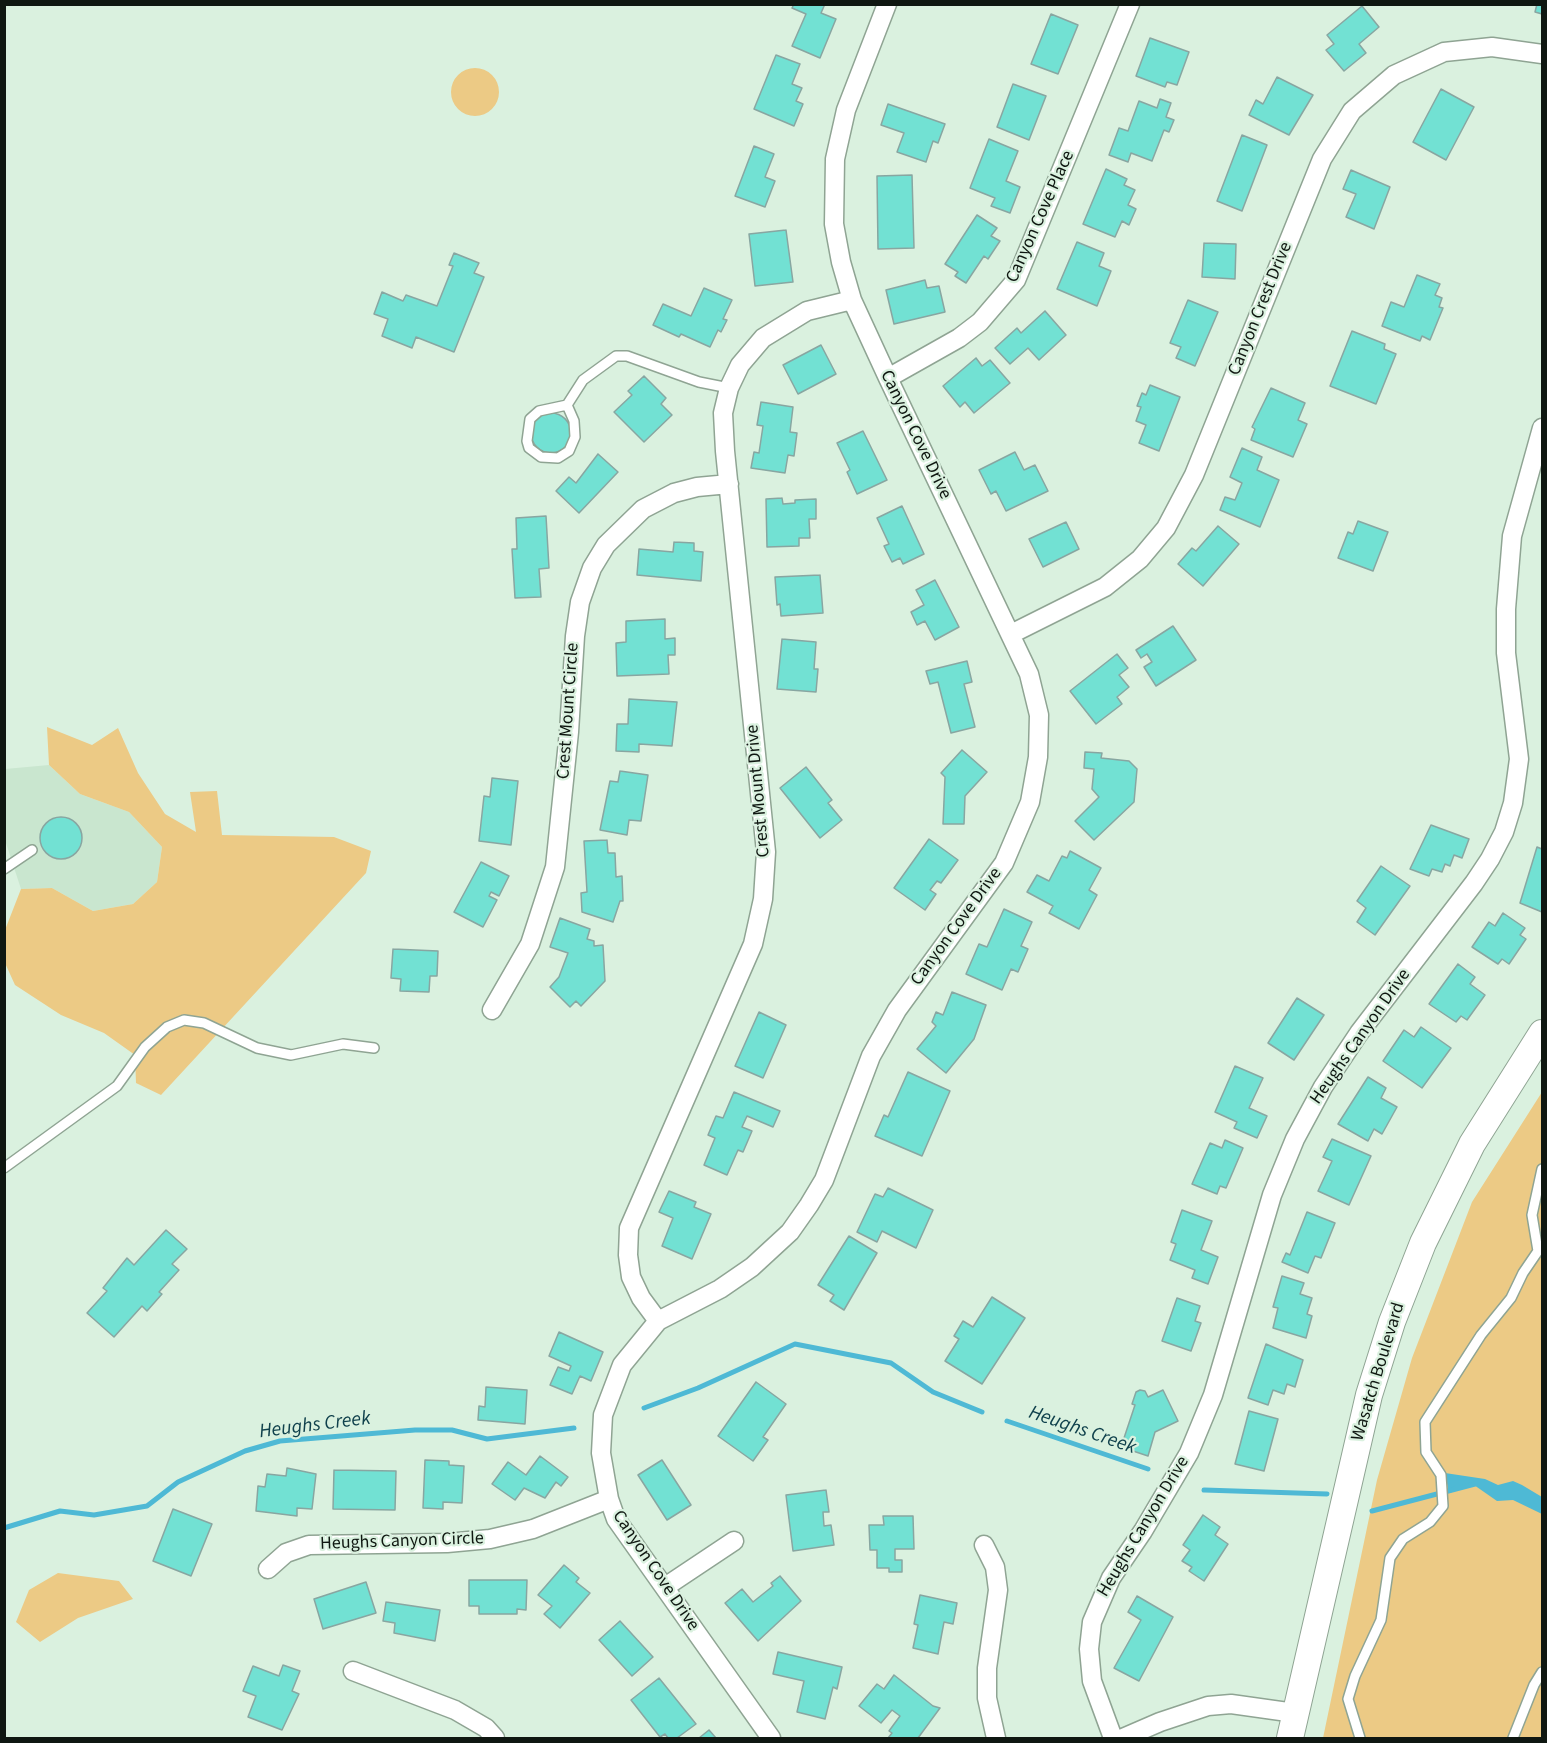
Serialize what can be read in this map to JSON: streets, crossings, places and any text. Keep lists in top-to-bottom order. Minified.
{"streets":{"street":["Canyon Cove Place","Canyon Crest Drive","Canyon Cove Drive","Crest Mount Circle","Crest Mount Drive","Heughs Canyon Drive","Wasatch Boulevard","Heughs Canyon Circle"]},"crossings":[["Canyon Cove Place","Canyon Cove Drive"],["Canyon Crest Drive","Canyon Cove Drive"],["Canyon Cove Drive","Crest Mount Drive"],["Canyon Cove Drive","Heughs Canyon Circle"],["Crest Mount Circle","Crest Mount Drive"]],"water":["Heughs Creek"]}
